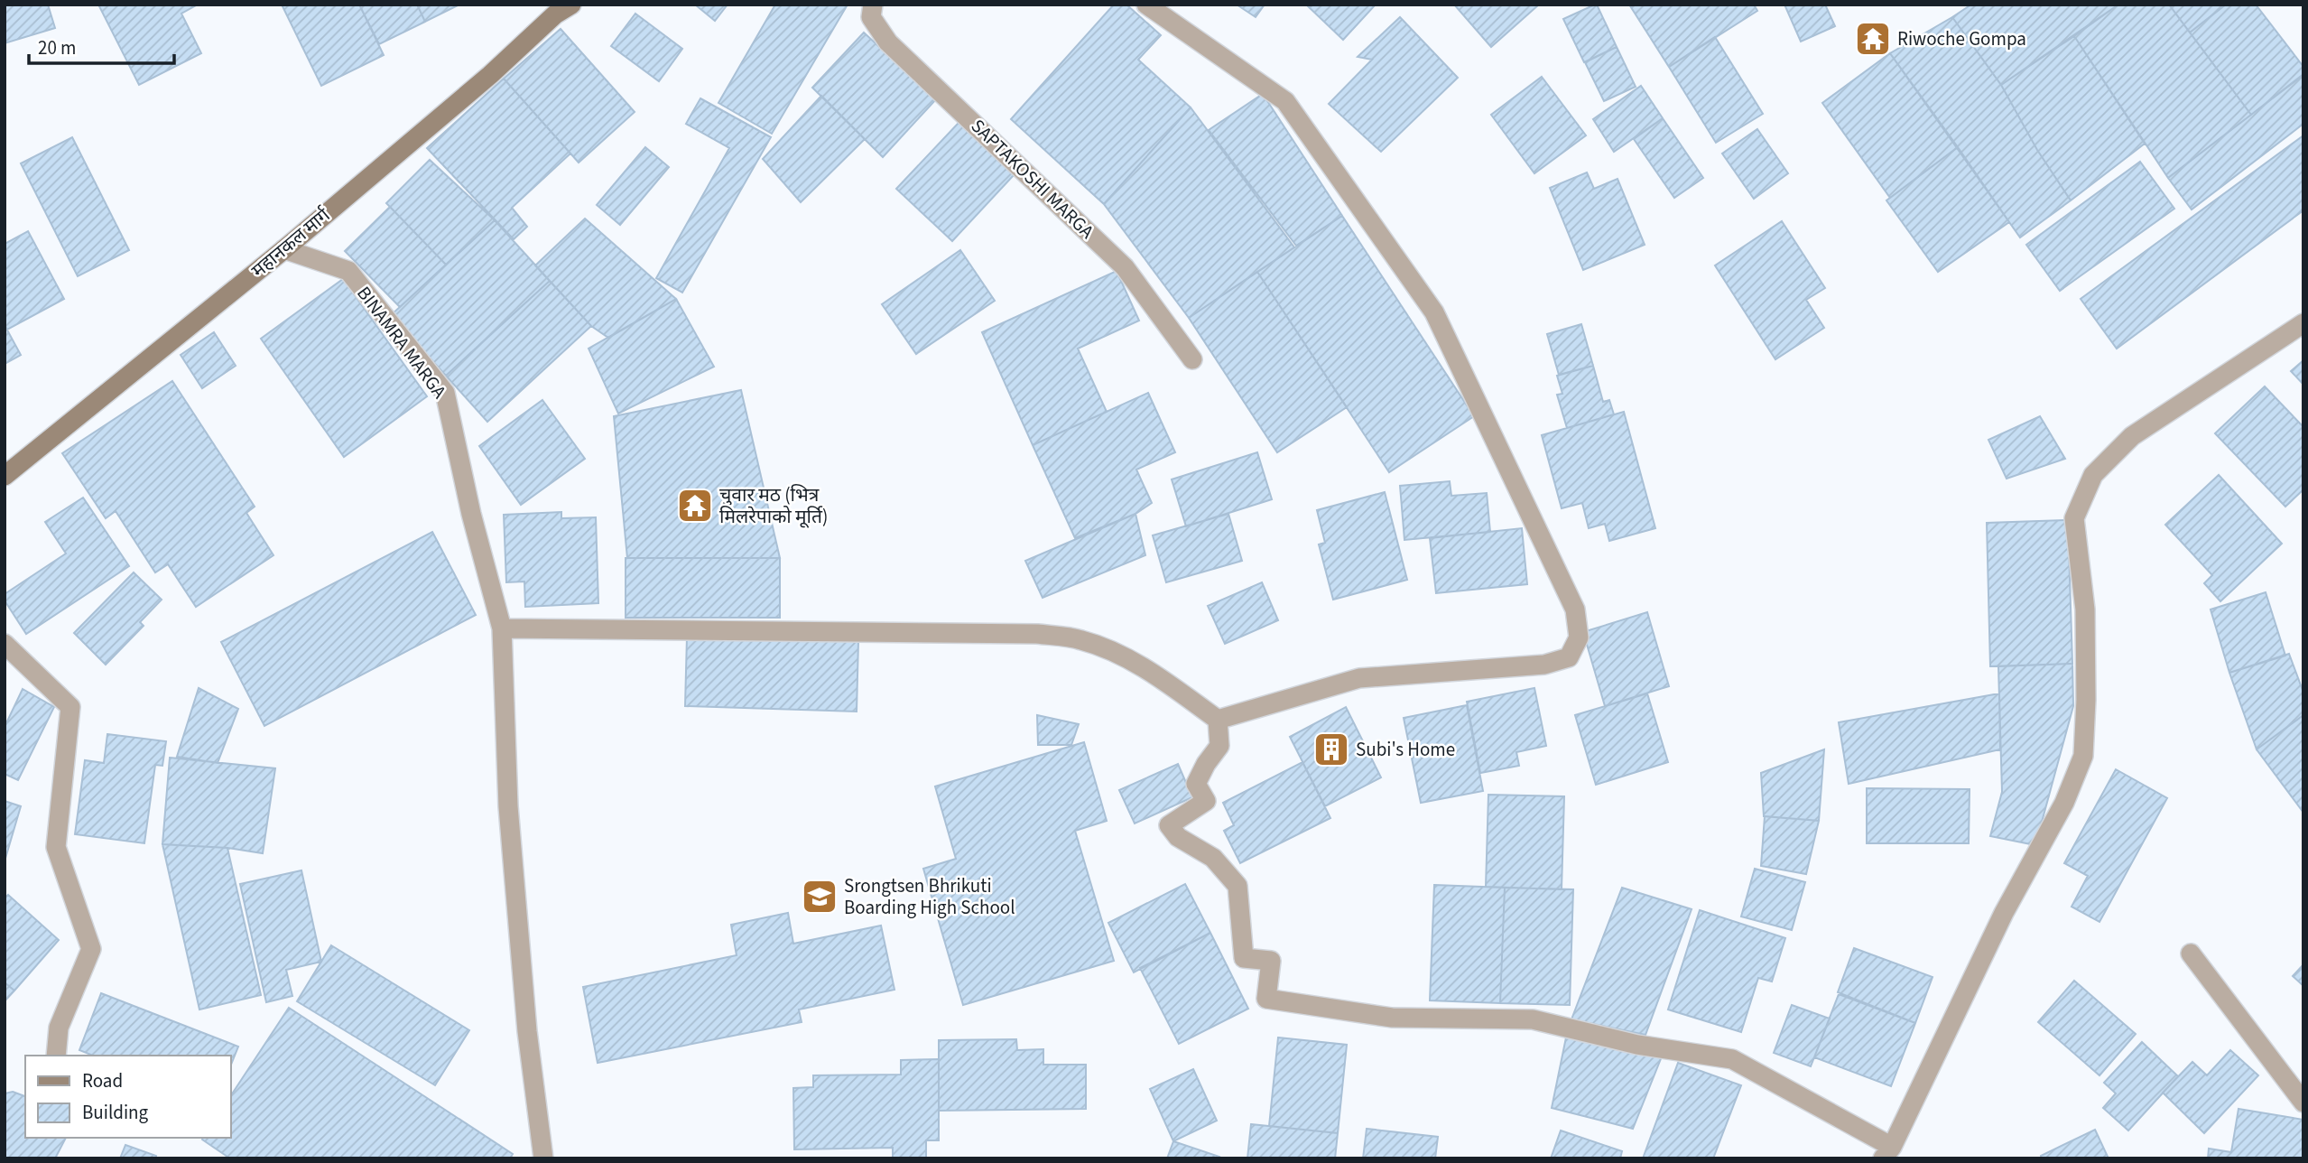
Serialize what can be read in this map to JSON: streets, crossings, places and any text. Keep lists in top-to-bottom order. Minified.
{"streets":{"main road":["महानकल मार्ग"],"street":["SAPTAKOSHI MARGA","BINAMRA MARGA"]},"crossings":[["महानकल मार्ग","BINAMRA MARGA"]],"places":{"temple":["Riwoche Gompa","चुवार मठ (भित्र मिलरेपाको मूर्ति)"],"building":["Subi's Home"],"school or university":["Srongtsen Bhrikuti Boarding High School"]},"legend":["Road","Building"],"scale_bar":"20 m"}
